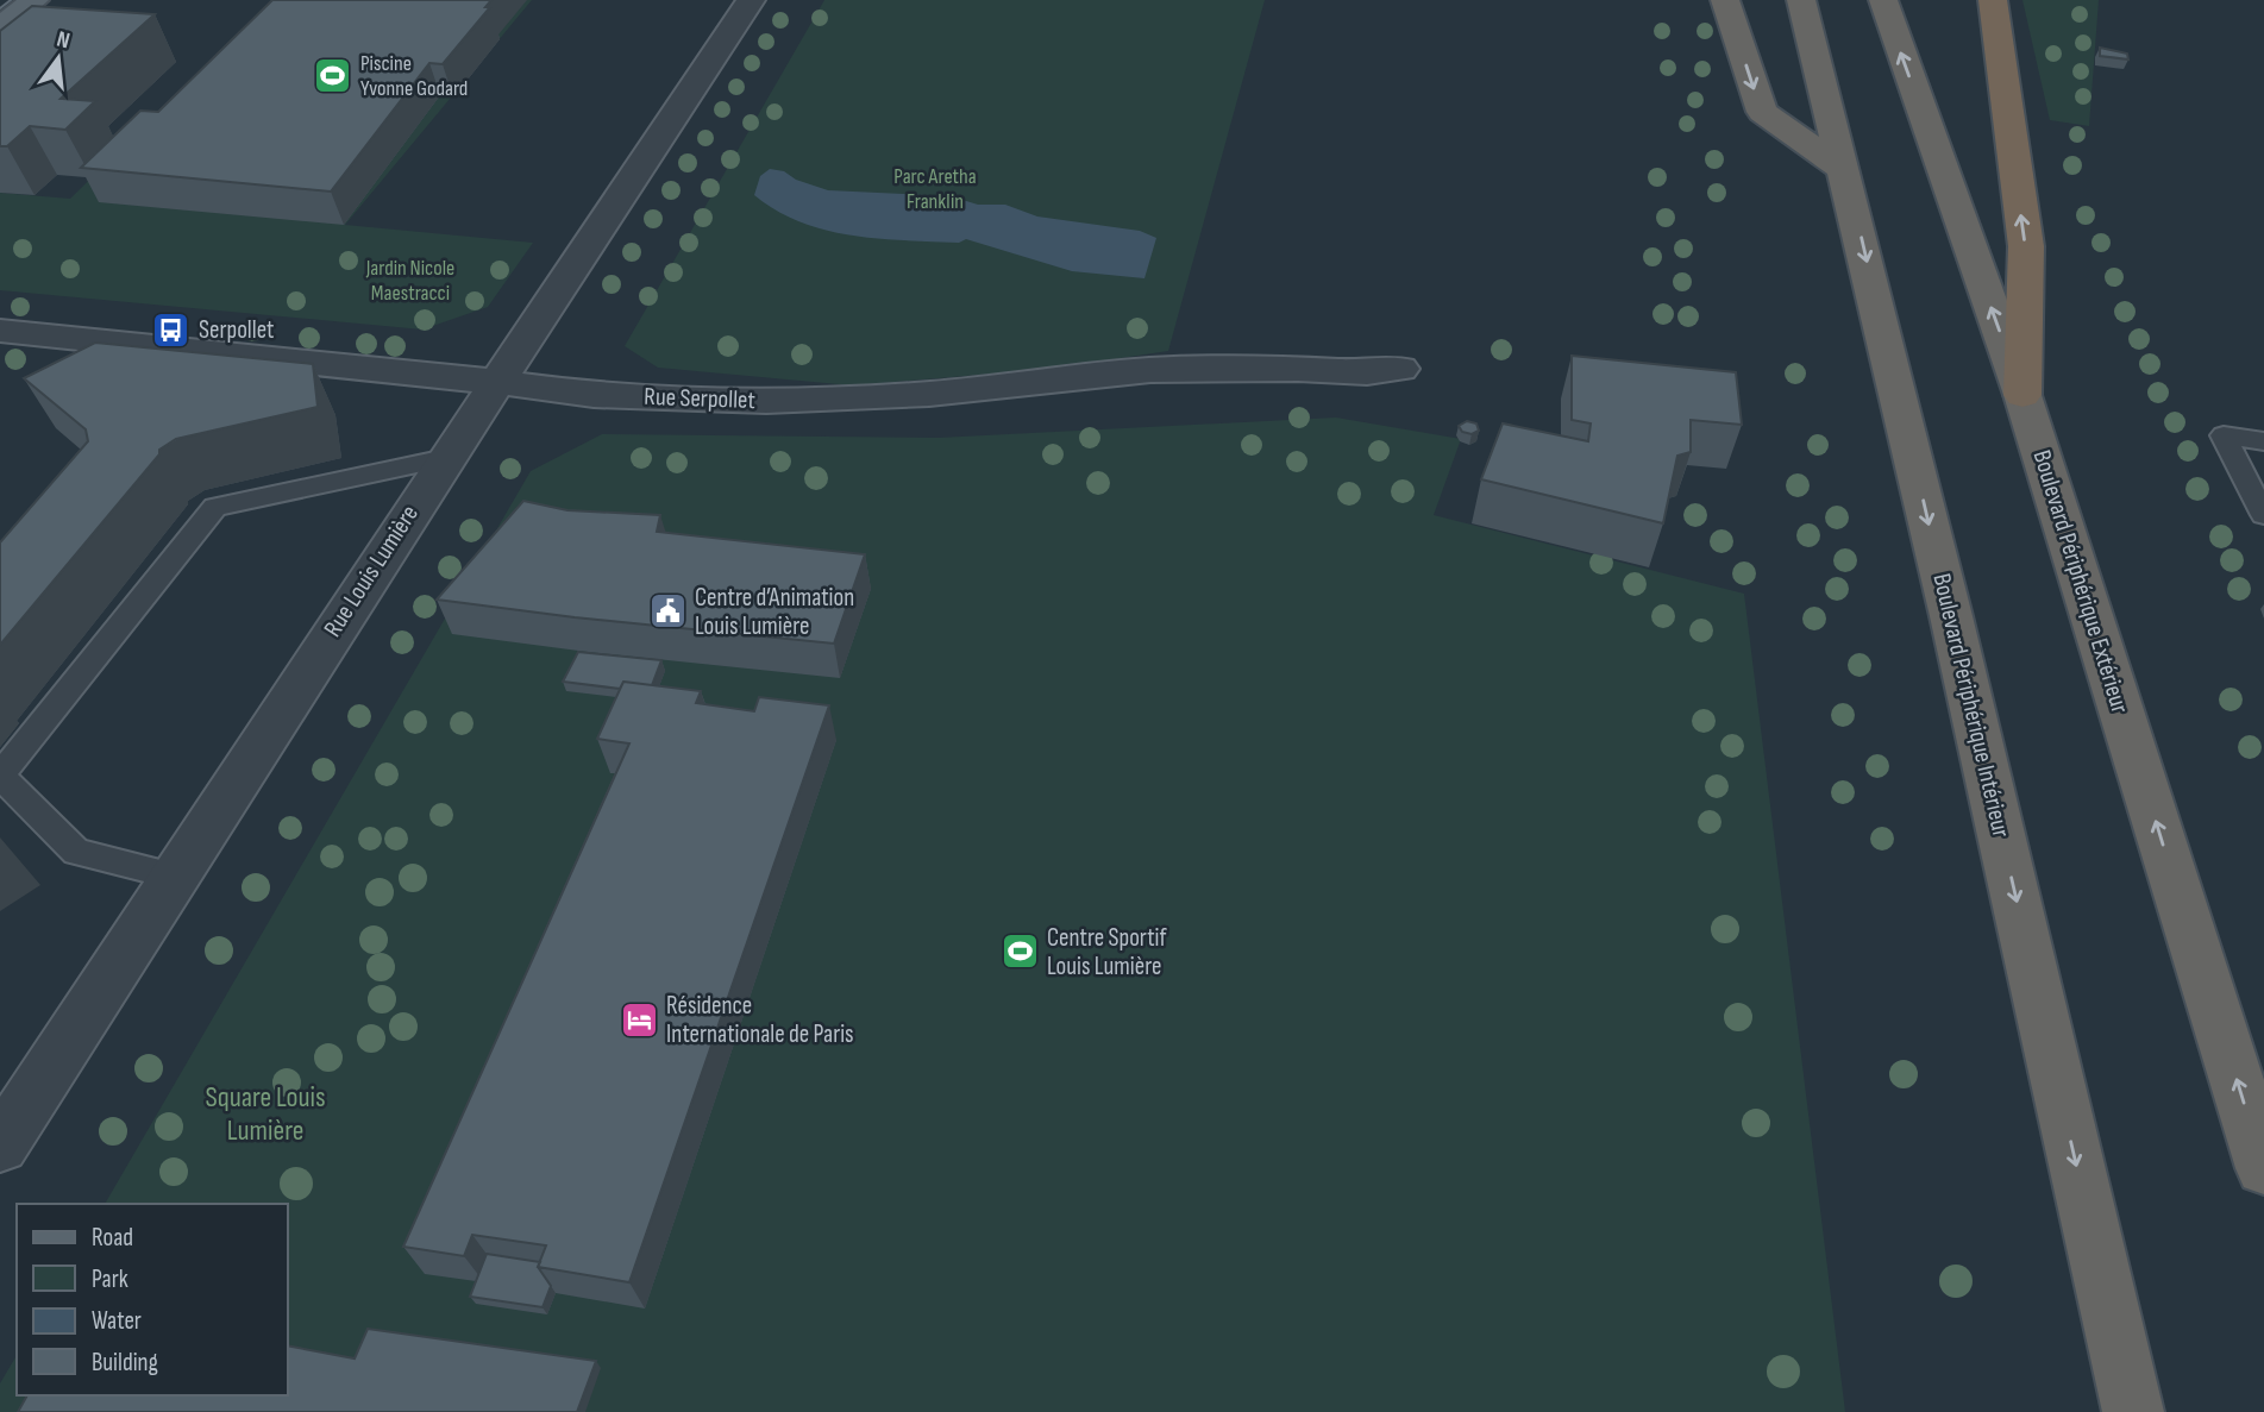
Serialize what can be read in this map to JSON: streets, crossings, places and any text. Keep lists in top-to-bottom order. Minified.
{"streets":{"highway":["Boulevard Périphérique Extérieur","Boulevard Périphérique Intérieur"],"street":["Rue Serpollet","Rue Louis Lumière"]},"crossings":[["Rue Serpollet","Rue Louis Lumière"]],"one_way":["Boulevard Périphérique Intérieur"],"parks":["Parc Aretha Franklin","Jardin Nicole Maestracci","Square Louis Lumière"],"places":{"sports":["Piscine Yvonne Godard","Centre Sportif Louis Lumière"],"bus stop":["Serpollet"],"public building":["Centre d’Animation Louis Lumière"],"hotel":["Résidence Internationale de Paris"]},"legend":["Road","Park","Water","Building"],"north":"top"}
